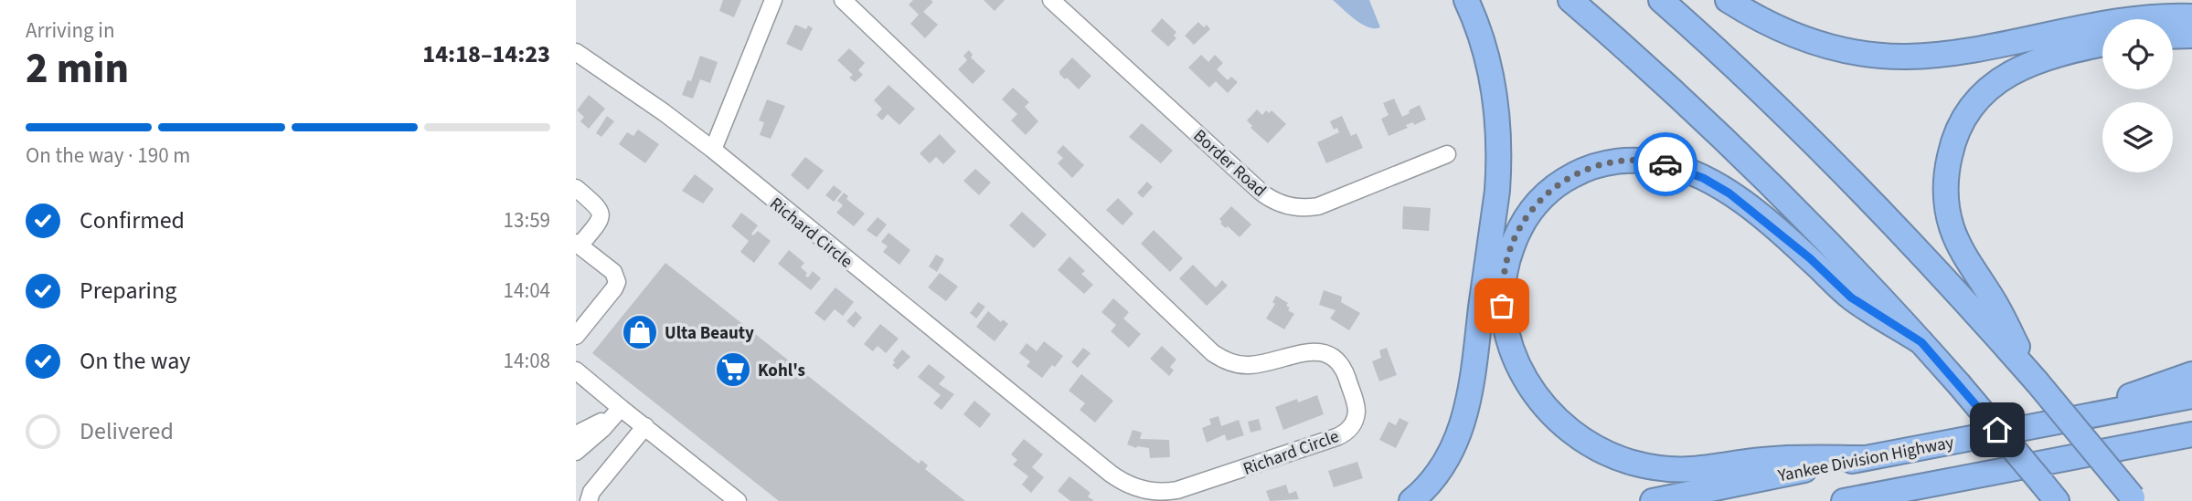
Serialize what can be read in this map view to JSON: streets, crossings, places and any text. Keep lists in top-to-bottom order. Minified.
{"streets":{"highway":["Yankee Division Highway"],"street":["Border Road","Richard Circle"]},"places":{"shop":["Ulta Beauty"],"supermarket":["Kohl's"]},"page":{"heading":["2 min","Arriving in","14:18–14:23"],"bar":"On the way · 190 m","list":[["Confirmed","13:59"],["Preparing","14:04"],["On the way","14:08"],"Delivered"]}}
